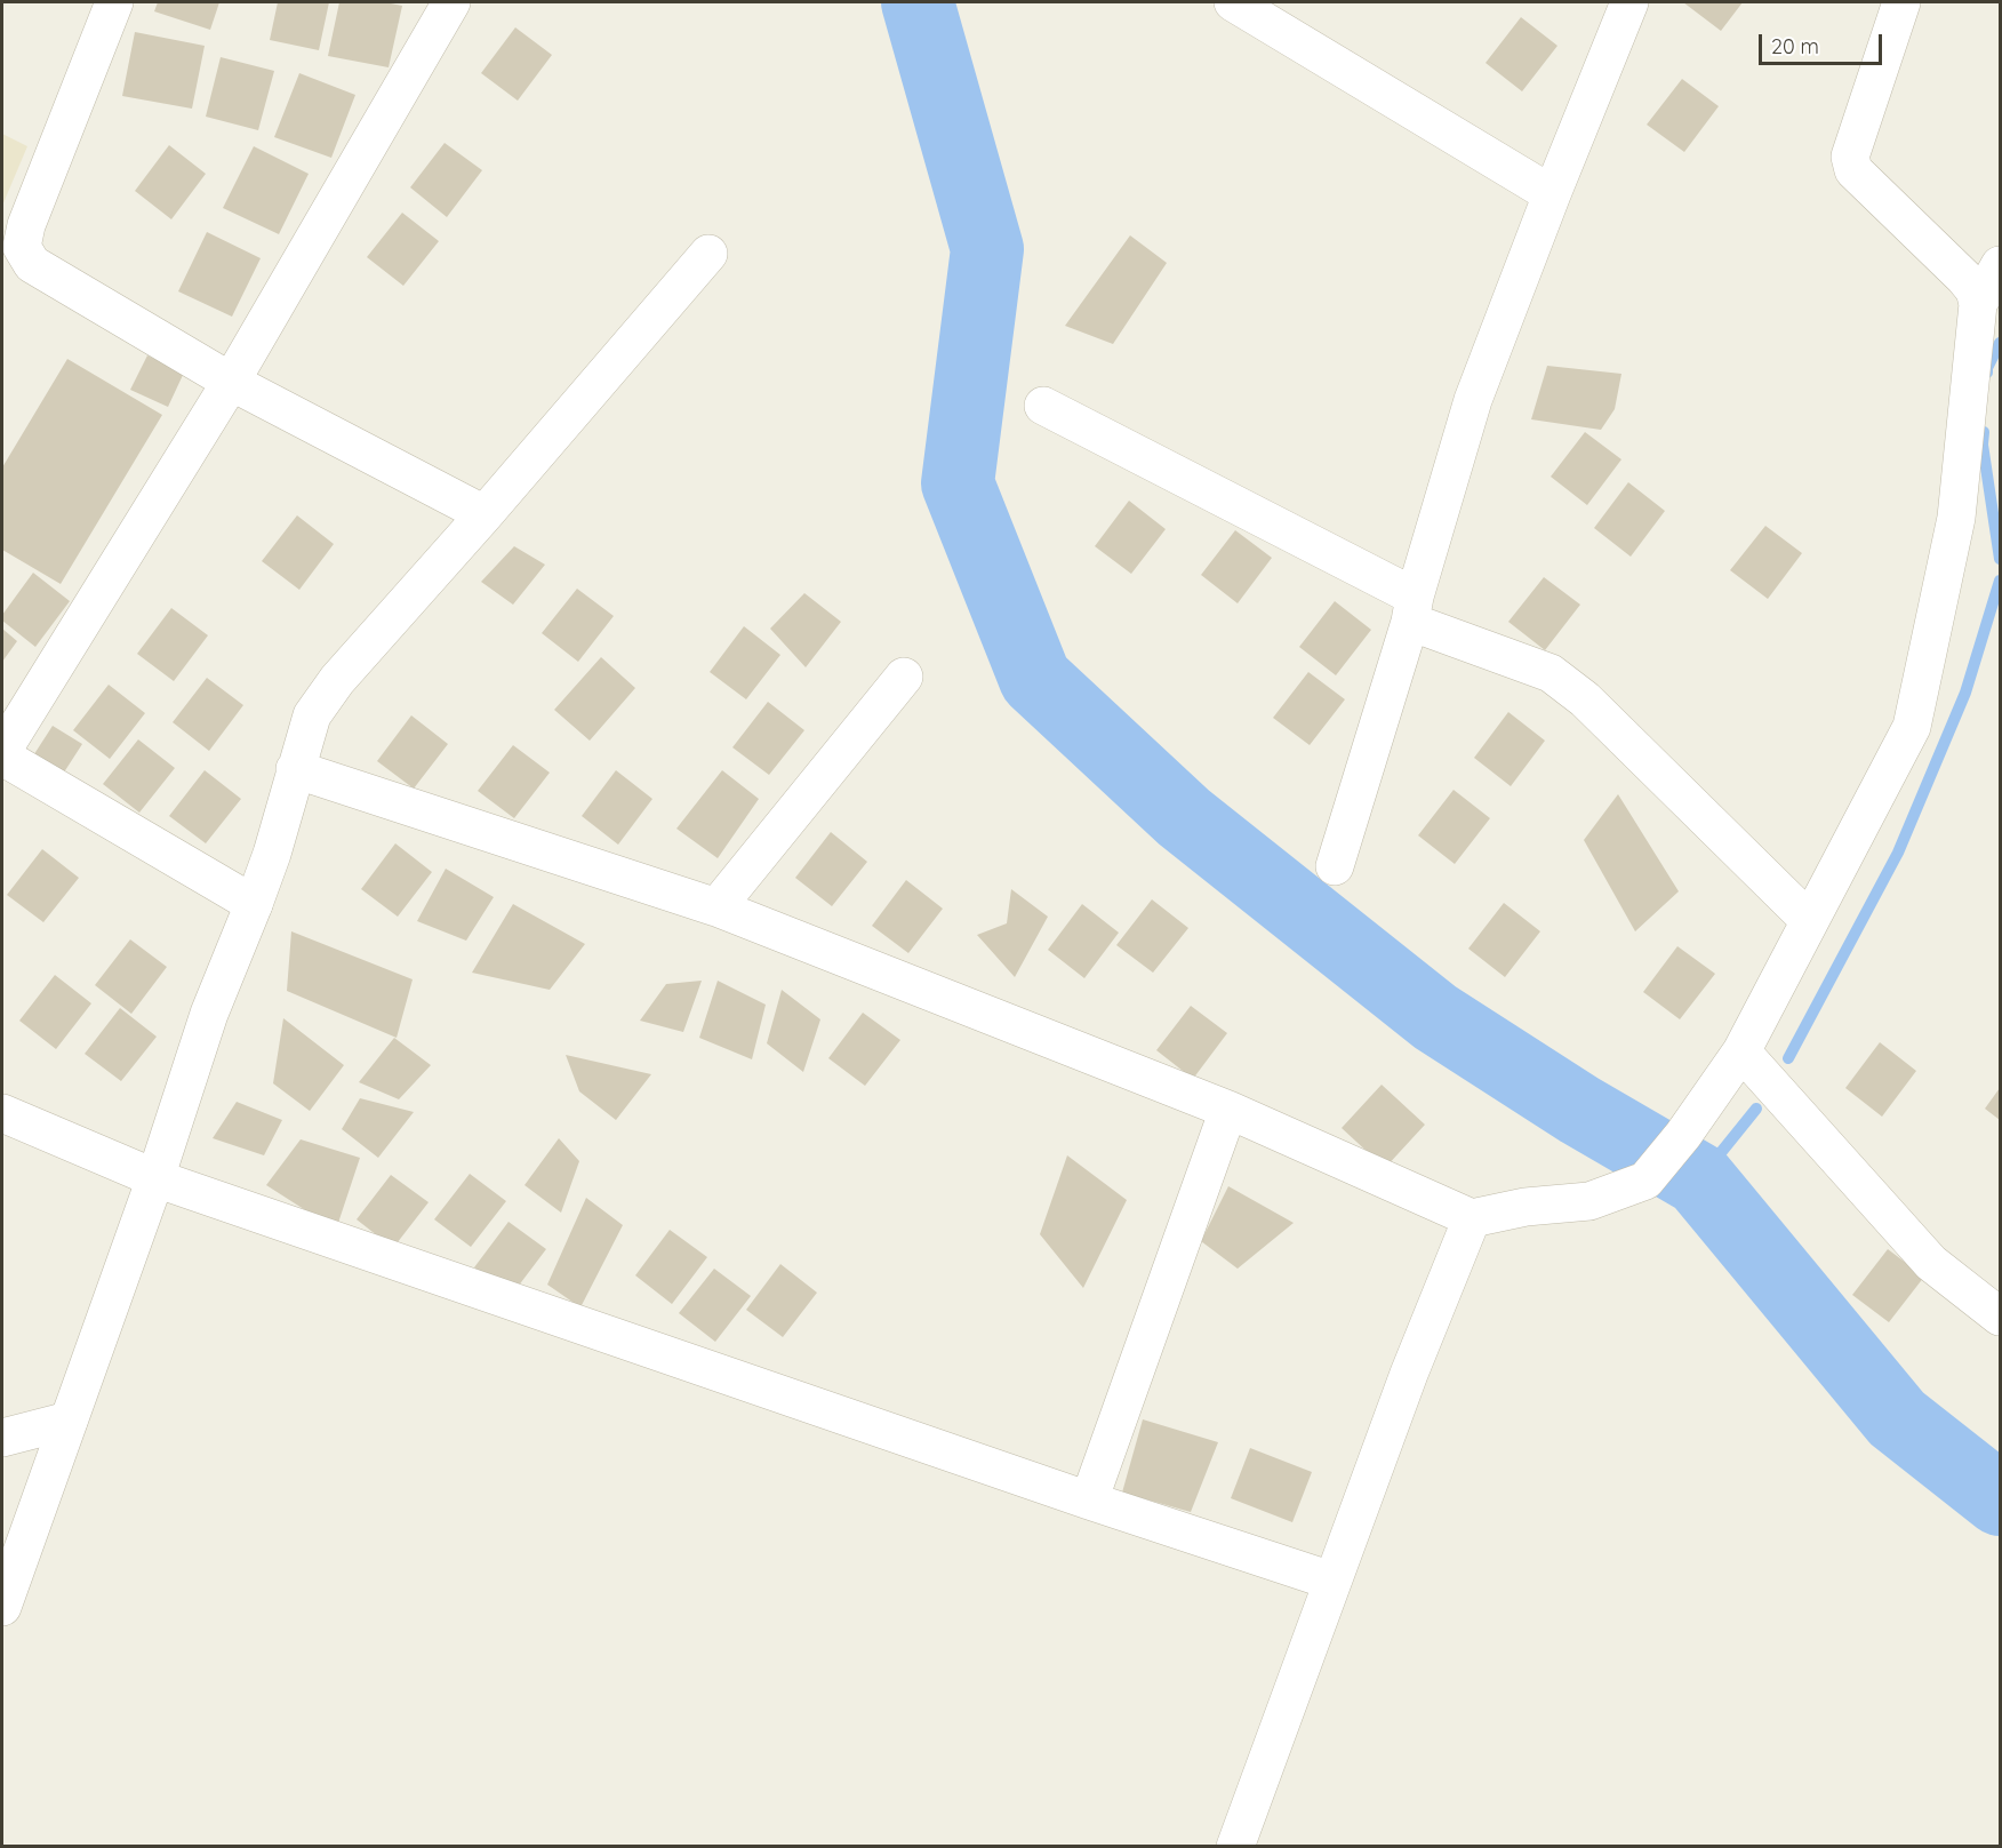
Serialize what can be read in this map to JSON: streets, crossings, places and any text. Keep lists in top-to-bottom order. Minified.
{"scale_bar":"20 m"}
